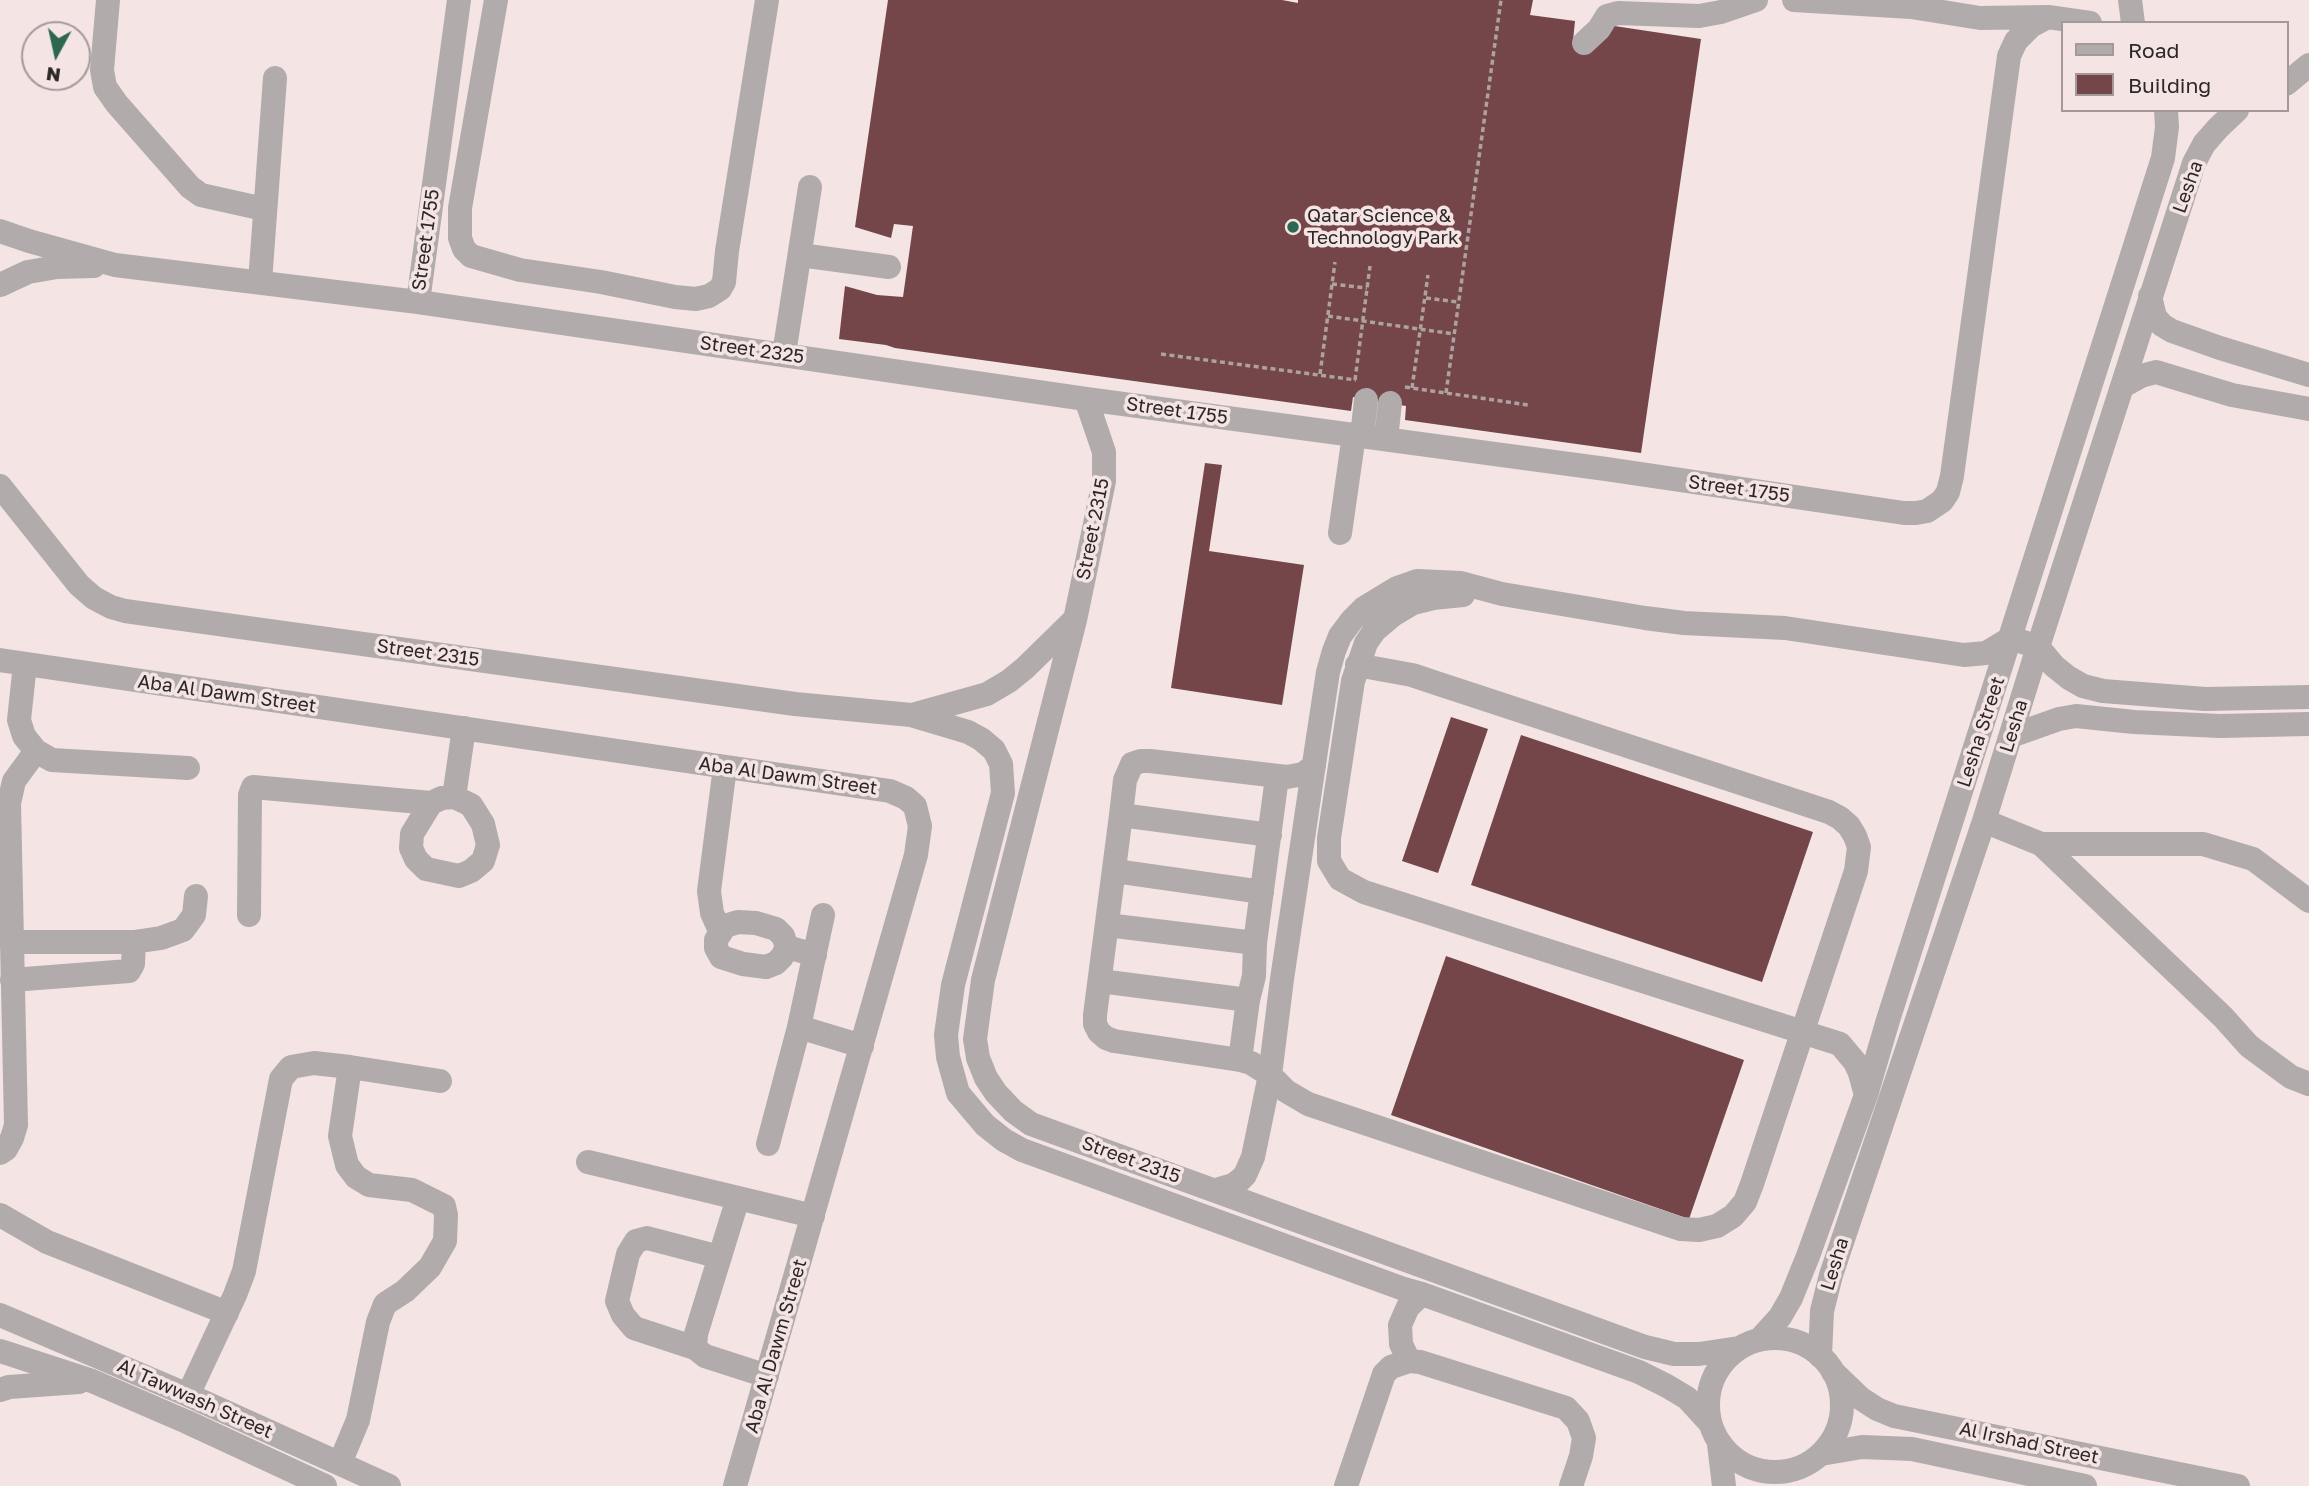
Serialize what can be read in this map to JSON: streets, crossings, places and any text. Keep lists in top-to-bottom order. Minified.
{"streets":{"street":["Lesha","Street 1755","Street 2325","Street 2315","Aba Al Dawm Street","Lesha Street","Al Tawwash Street","Al Irshad Street"]},"crossings":[["Lesha","Street 2315"],["Lesha","Lesha Street"],["Lesha","Al Irshad Street"],["Street 1755","Street 2325"],["Street 1755","Street 2315"],["Street 2325","Street 2315"],["Street 2315","Lesha Street"],["Street 2315","Al Irshad Street"],["Lesha Street","Al Irshad Street"]],"places":["Qatar Science & Technology Park"],"legend":["Road","Building"],"north":"bottom"}
